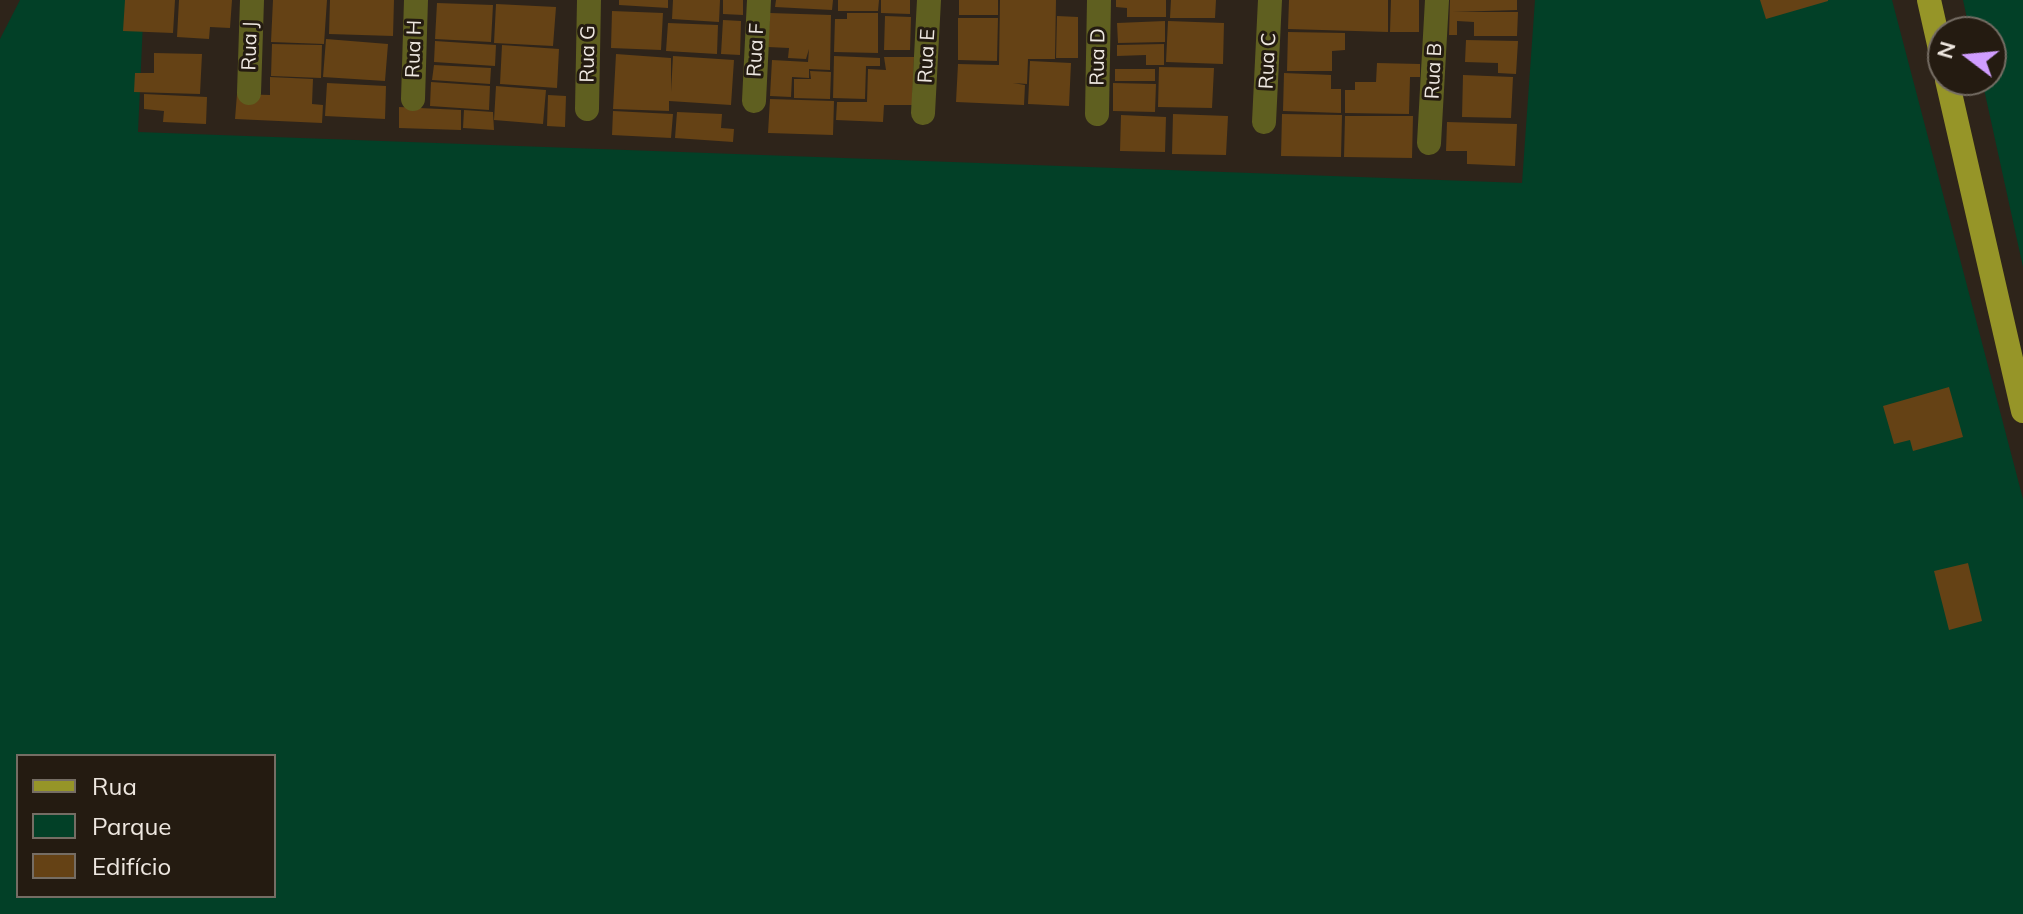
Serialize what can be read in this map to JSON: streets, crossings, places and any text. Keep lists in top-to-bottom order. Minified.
{"streets":{"street":["Rua J","Rua H","Rua F","Rua G","Rua E","Rua D","Rua C","Rua B"]},"legend":["Rua","Parque","Edifício"],"north":"left"}
